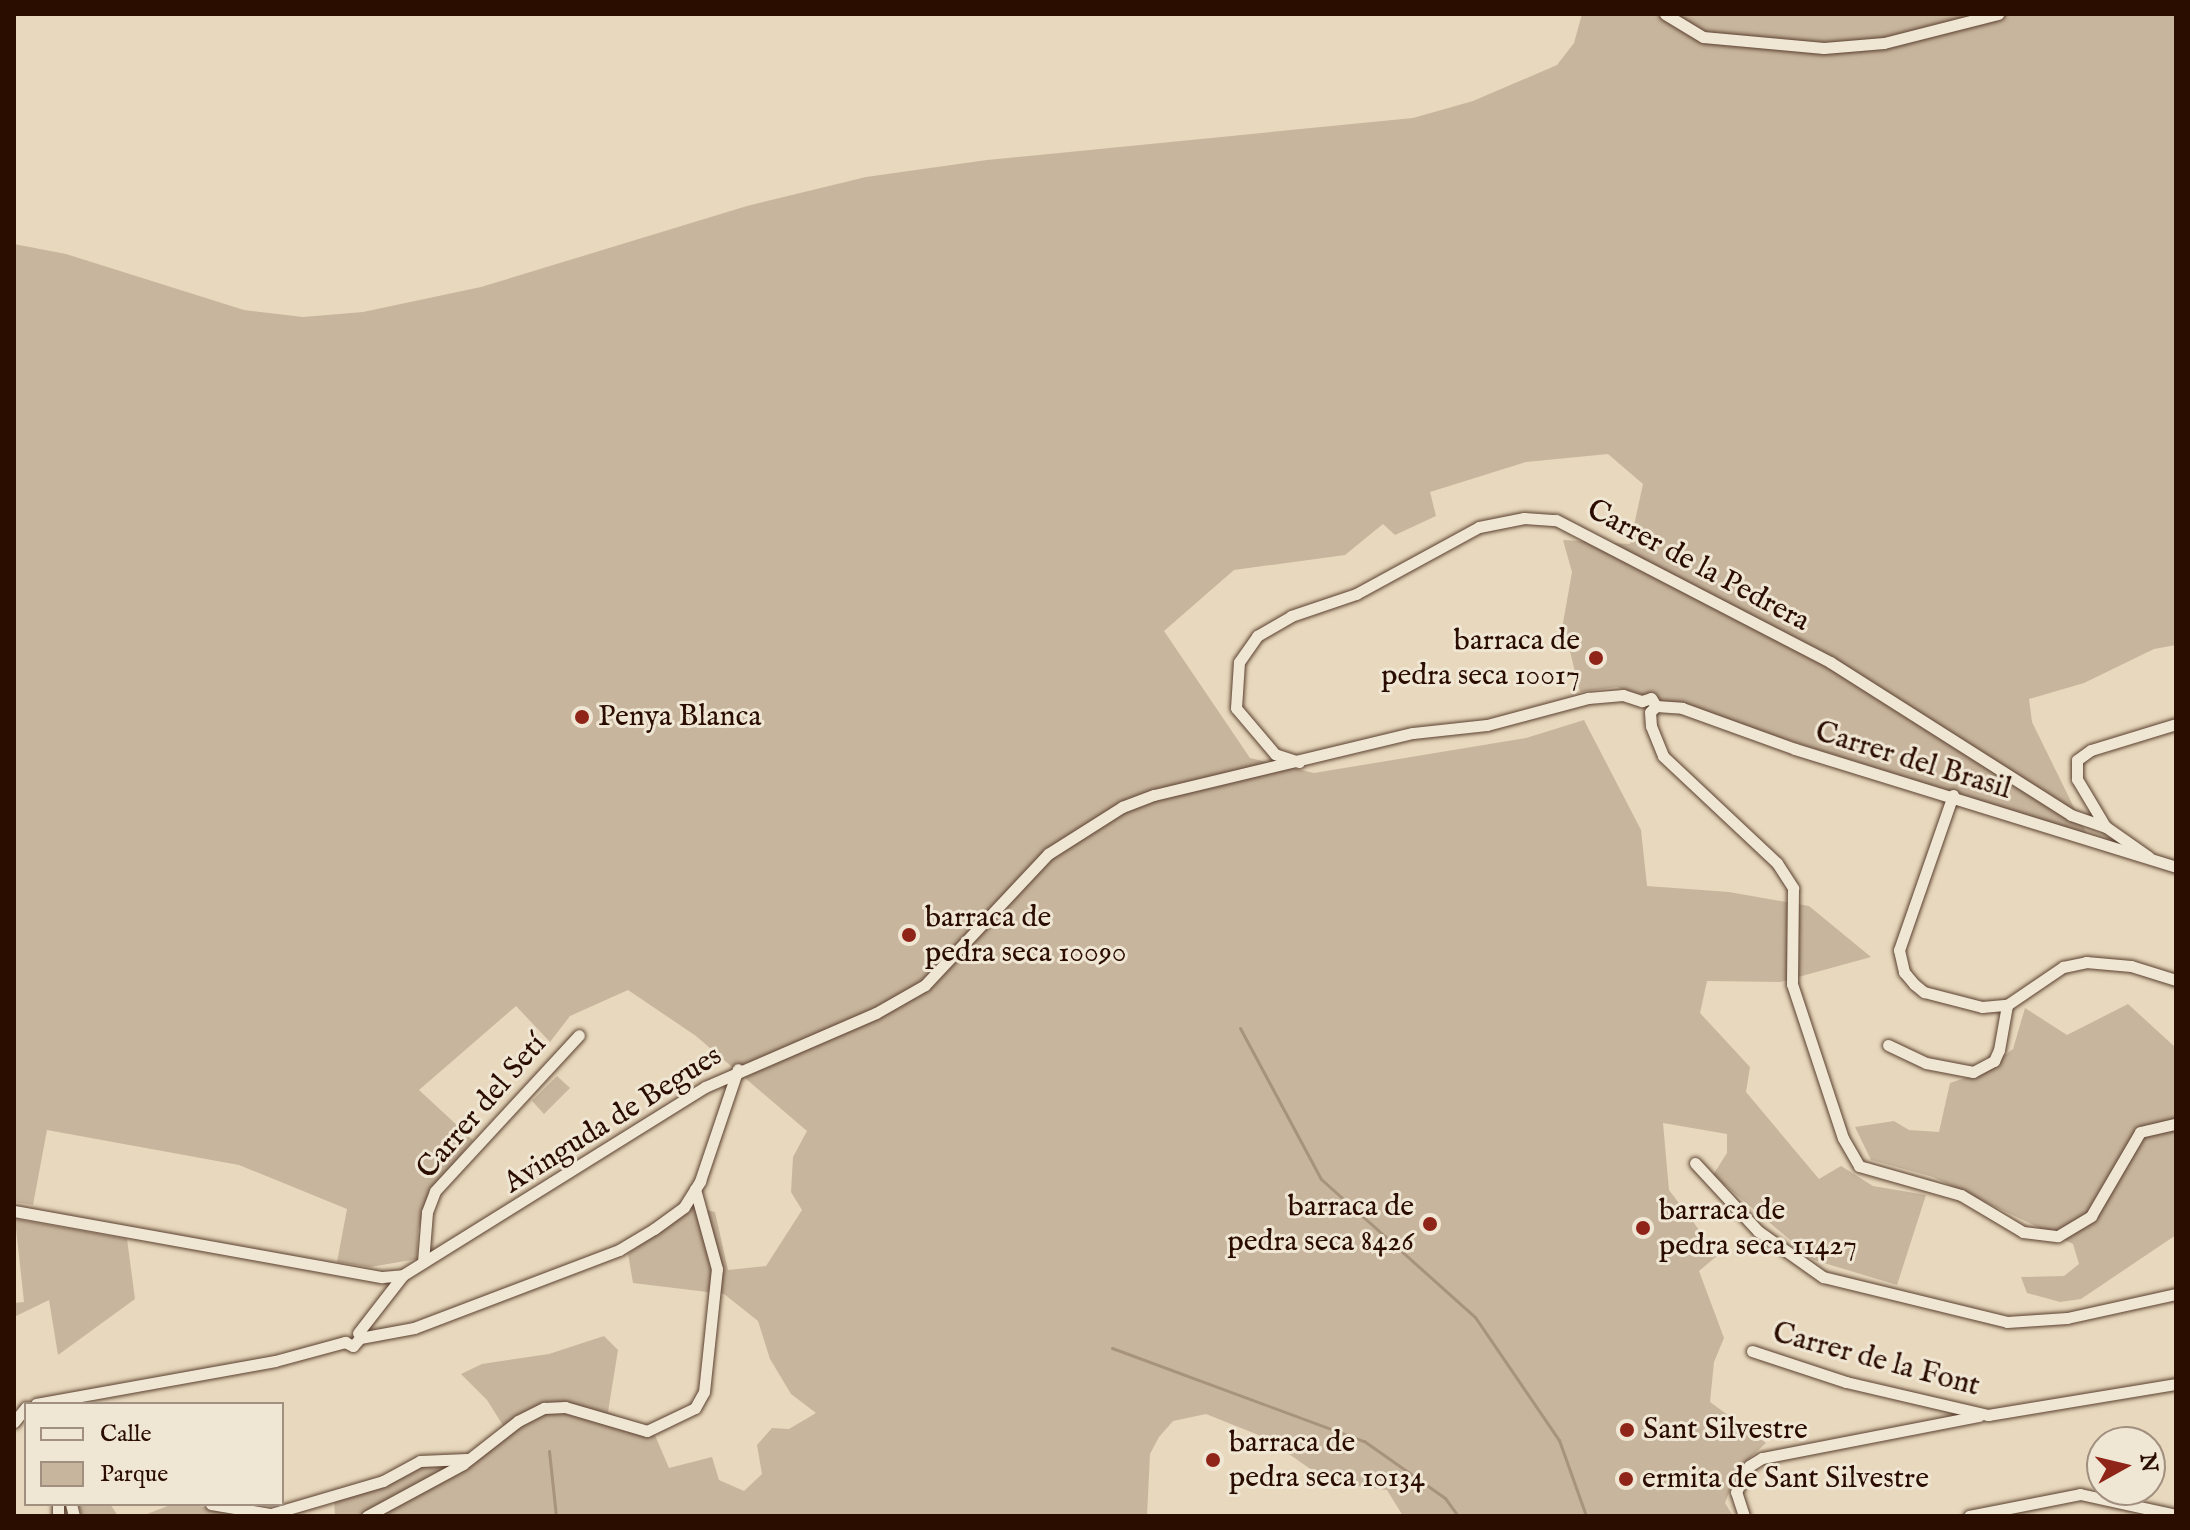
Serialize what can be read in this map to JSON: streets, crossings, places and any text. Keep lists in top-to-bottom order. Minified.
{"streets":{"street":["Carrer de la Pedrera","Carrer del Brasil","Carrer del Setí","Avinguda de Begues","Carrer de la Font"]},"crossings":[["Carrer de la Pedrera","Carrer del Brasil"],["Carrer de la Pedrera","Avinguda de Begues"],["Carrer del Brasil","Avinguda de Begues"],["Carrer del Setí","Avinguda de Begues"]],"places":["barraca de pedra seca 10017","Penya Blanca","barraca de pedra seca 10090","barraca de pedra seca 8426","barraca de pedra seca 11427","Sant Silvestre","barraca de pedra seca 10134","ermita de Sant Silvestre"],"legend":["Calle","Parque"],"north":"right"}
